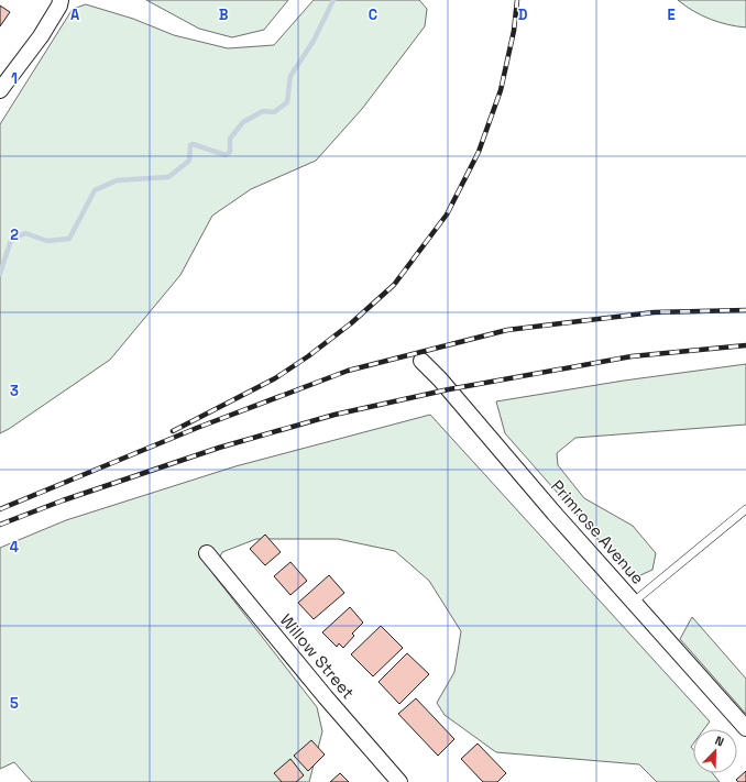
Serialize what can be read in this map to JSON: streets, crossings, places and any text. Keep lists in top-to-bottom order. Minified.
{"streets":{"street":["Primrose Avenue","Willow Street"]},"north":"top right","grid":{"columns":["A","B","C","D","E"],"rows":["1","2","3","4","5"]}}
